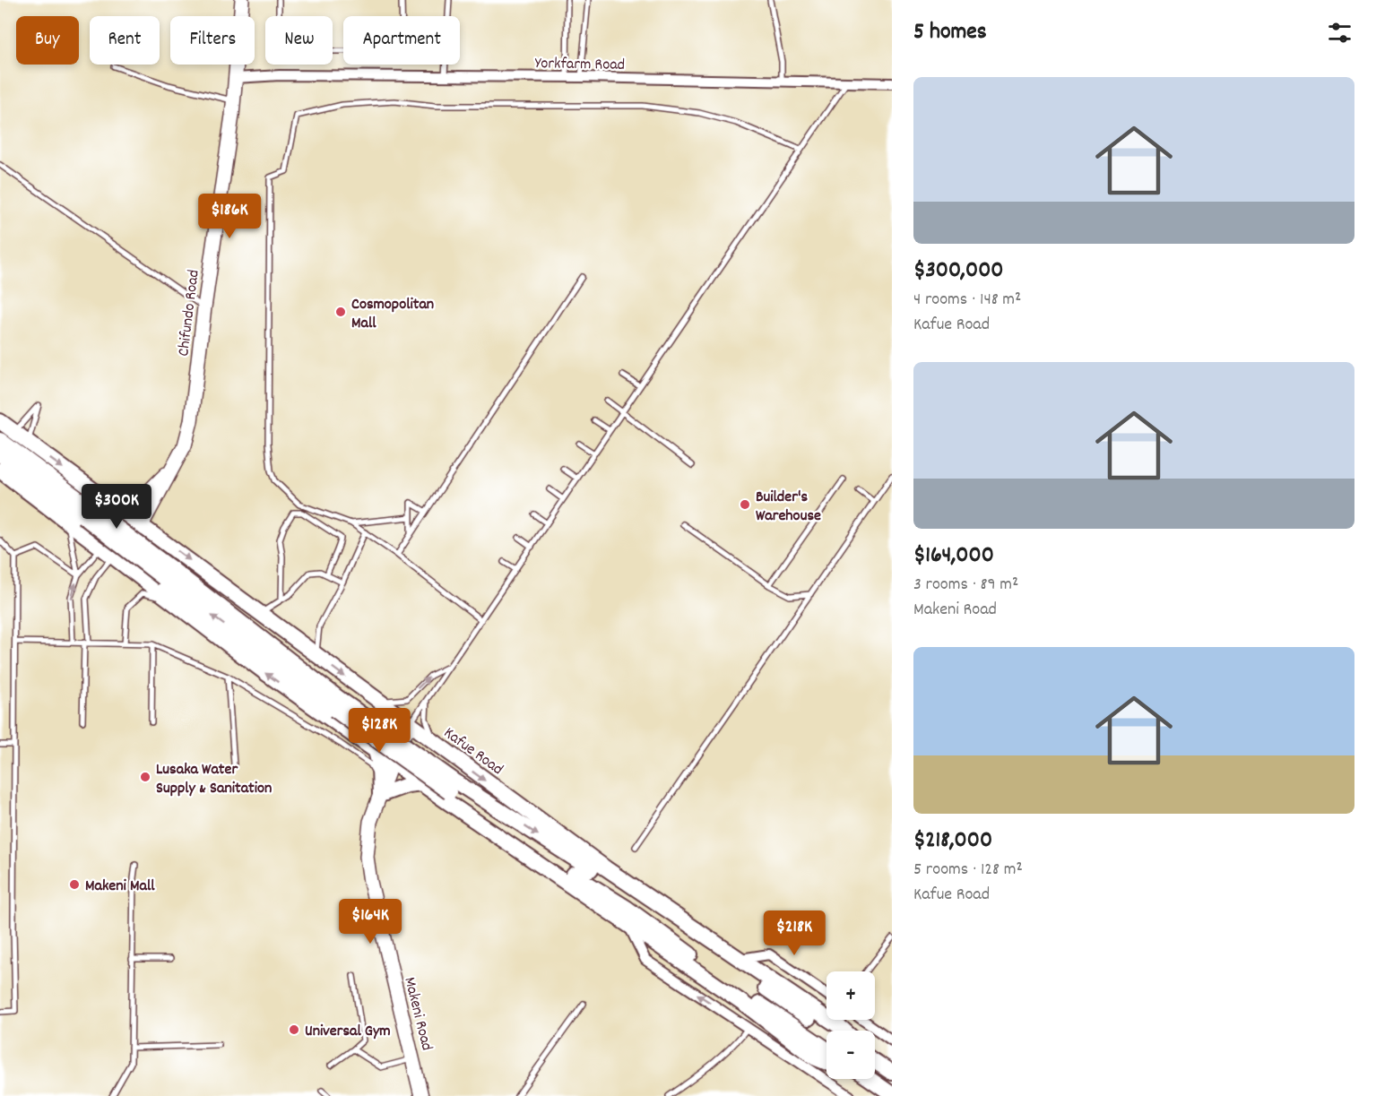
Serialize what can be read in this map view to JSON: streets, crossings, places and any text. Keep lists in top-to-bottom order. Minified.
{"streets":{"main road":["Kafue Road"],"street":["Yorkfarm Road","Chifundo Road","Makeni Road"]},"crossings":[["Yorkfarm Road","Chifundo Road"],["Chifundo Road","Kafue Road"],["Kafue Road","Makeni Road"]],"places":["Cosmopolitan Mall","Builder's Warehouse","Lusaka Water Supply & Sanitation","Makeni Mall","Universal Gym"],"page":{"heading":"5 homes","chip":["Buy","Rent","Filters","New","Apartment"],"list":[{"name":"$300,000","note":"4 rooms · 148 m² · Kafue Road"},{"name":"$164,000","note":"3 rooms · 89 m² · Makeni Road"},{"name":"$218,000","note":"5 rooms · 128 m² · Kafue Road"}],"price":["$186K","$300K","$128K","$164K","$218K"],"map_buttons":["+","−"]}}
